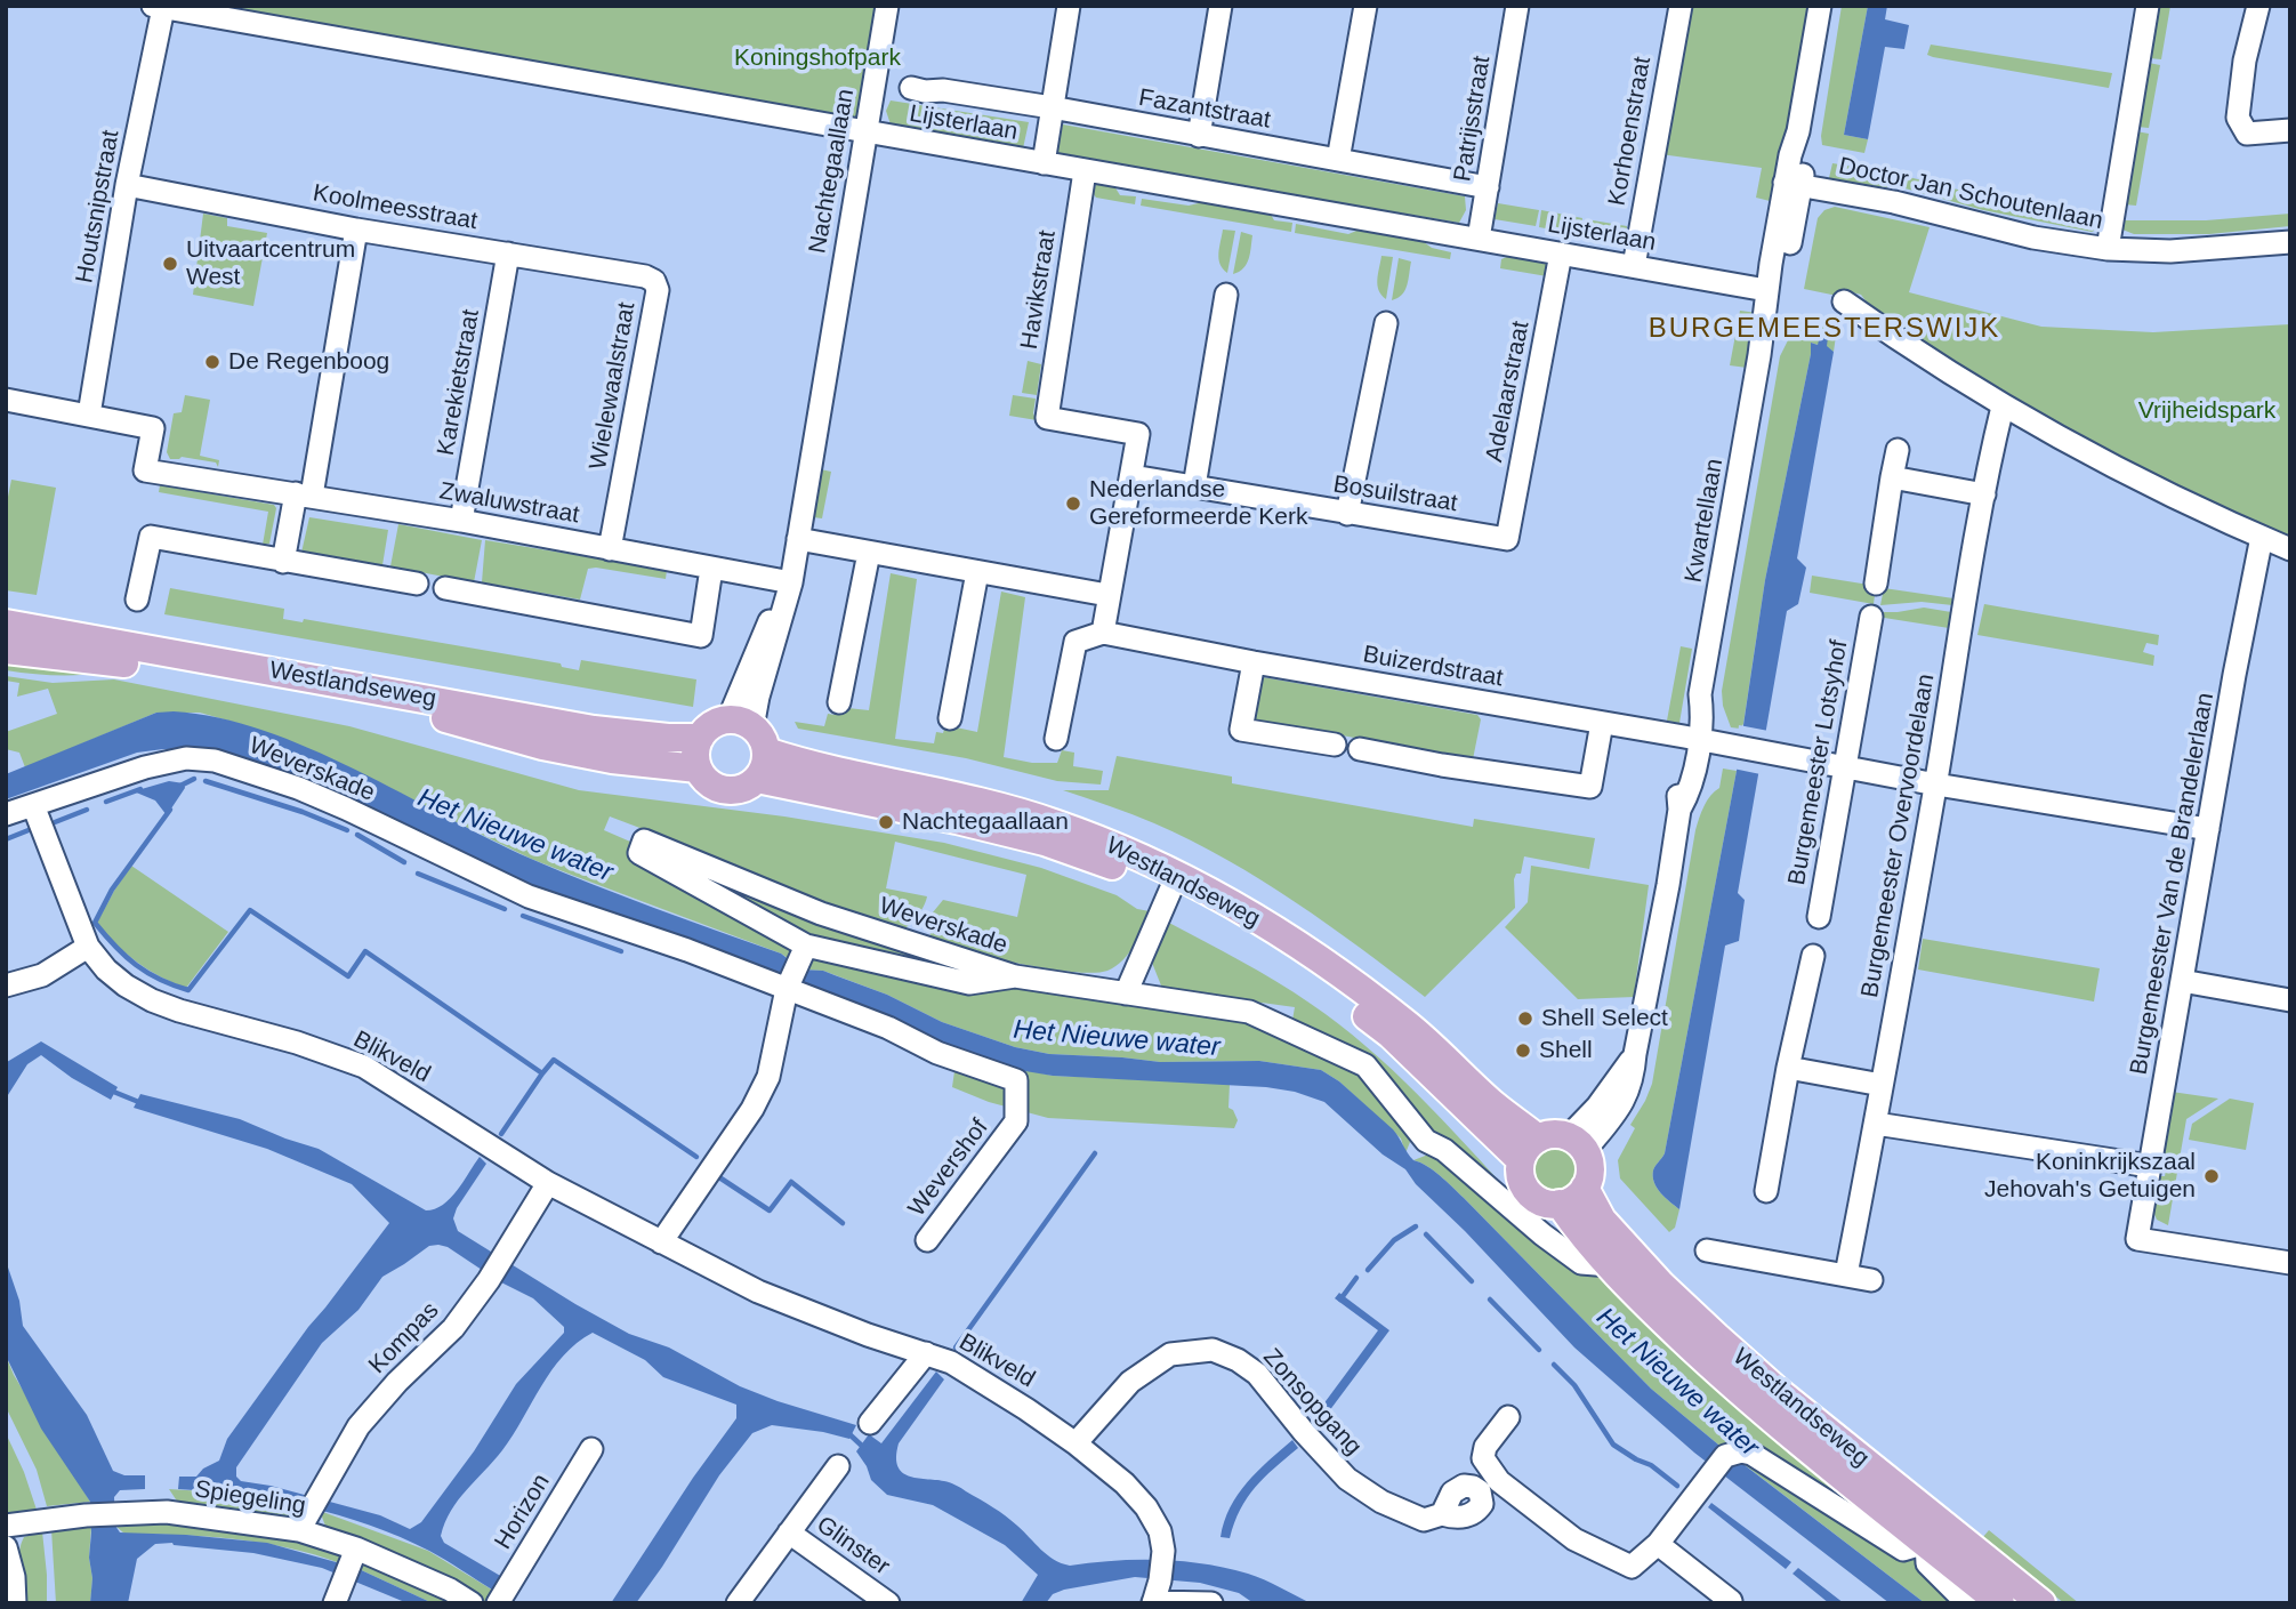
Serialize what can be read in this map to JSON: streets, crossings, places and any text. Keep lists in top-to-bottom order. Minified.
{"streets":{"main road":["Westlandseweg"],"street":["Fazantstraat","Patrijsstraat","Lijsterlaan","Korhoenstraat","Nachtegaallaan","Doctor Jan Schoutenlaan","Houtsnipstraat","Koolmeesstraat","Havikstraat","Karekietstraat","Wielewaalstraat","Adelaarstraat","Bosuilstraat","Zwaluwstraat","Kwartellaan","Buizerdstraat","Burgemeester Lotsyhof","Weverskade","Burgemeester Overvoordelaan","Burgemeester Van de Brandelerlaan","Blikveld","Wevershof","Kompas","Zonsopgang","Spiegeling","Horizon","Glinster"]},"crossings":[["Fazantstraat","Patrijsstraat"],["Patrijsstraat","Lijsterlaan"],["Lijsterlaan","Korhoenstraat"],["Lijsterlaan","Nachtegaallaan"],["Lijsterlaan","Houtsnipstraat"],["Lijsterlaan","Havikstraat"],["Lijsterlaan","Adelaarstraat"],["Lijsterlaan","Kwartellaan"],["Nachtegaallaan","Zwaluwstraat"],["Nachtegaallaan","Westlandseweg"],["Doctor Jan Schoutenlaan","Kwartellaan"],["Houtsnipstraat","Koolmeesstraat"],["Houtsnipstraat","Zwaluwstraat"],["Koolmeesstraat","Karekietstraat"],["Koolmeesstraat","Wielewaalstraat"],["Havikstraat","Bosuilstraat"],["Karekietstraat","Zwaluwstraat"],["Wielewaalstraat","Zwaluwstraat"],["Adelaarstraat","Bosuilstraat"],["Kwartellaan","Buizerdstraat"],["Kwartellaan","Westlandseweg"],["Buizerdstraat","Burgemeester Lotsyhof"],["Buizerdstraat","Burgemeester Overvoordelaan"],["Buizerdstraat","Burgemeester Van de Brandelerlaan"],["Westlandseweg","Weverskade"],["Weverskade","Blikveld"],["Weverskade","Wevershof"],["Blikveld","Kompas"],["Blikveld","Zonsopgang"],["Kompas","Spiegeling"]],"districts":["BURGEMEESTERSWIJK"],"water":["Het Nieuwe water"],"parks":["Koningshofpark","Vrijheidspark"],"places":["Uitvaartcentrum West","De Regenboog","Nederlandse Gereformeerde Kerk","Nachtegaallaan","Shell Select","Shell","Koninkrijkszaal Jehovah's Getuigen"]}
